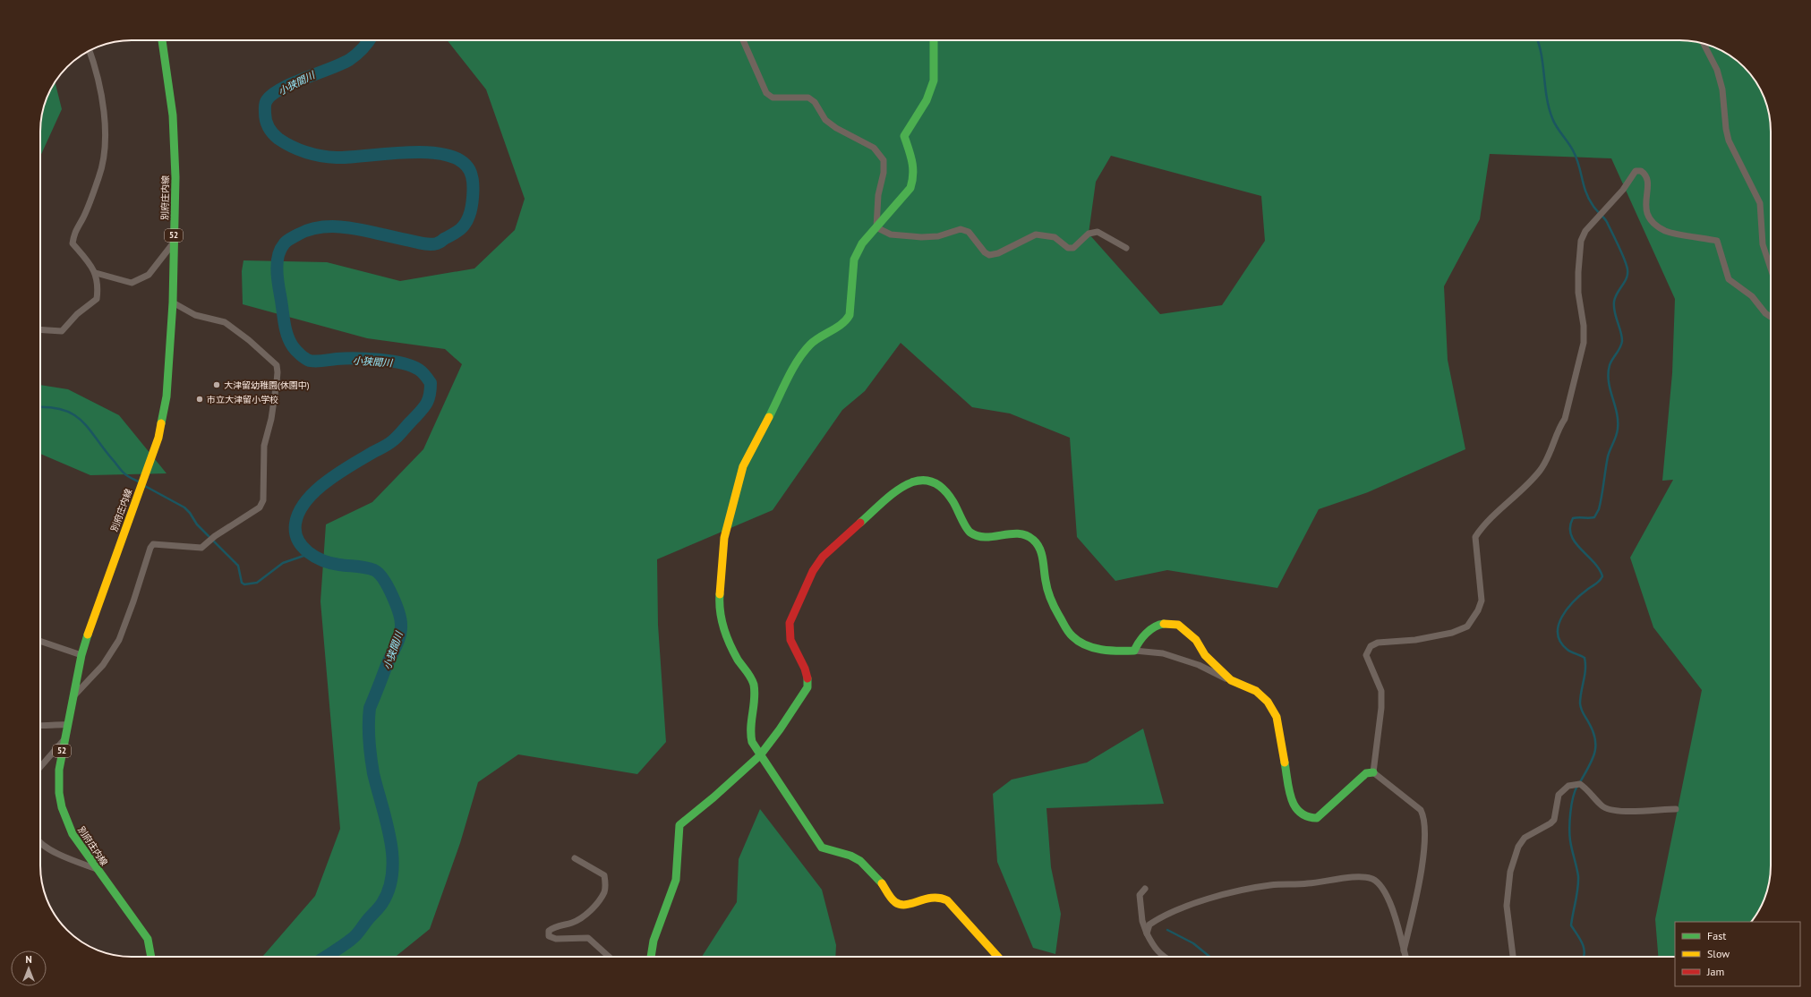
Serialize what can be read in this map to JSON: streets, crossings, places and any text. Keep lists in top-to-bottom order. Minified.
{"streets":{"street":["別府庄内線","52"]},"water":["小狭間川"],"places":["大津留幼稚園(休園中)","市立大津留小学校"],"legend":["Fast","Slow","Jam"],"north":"top"}
